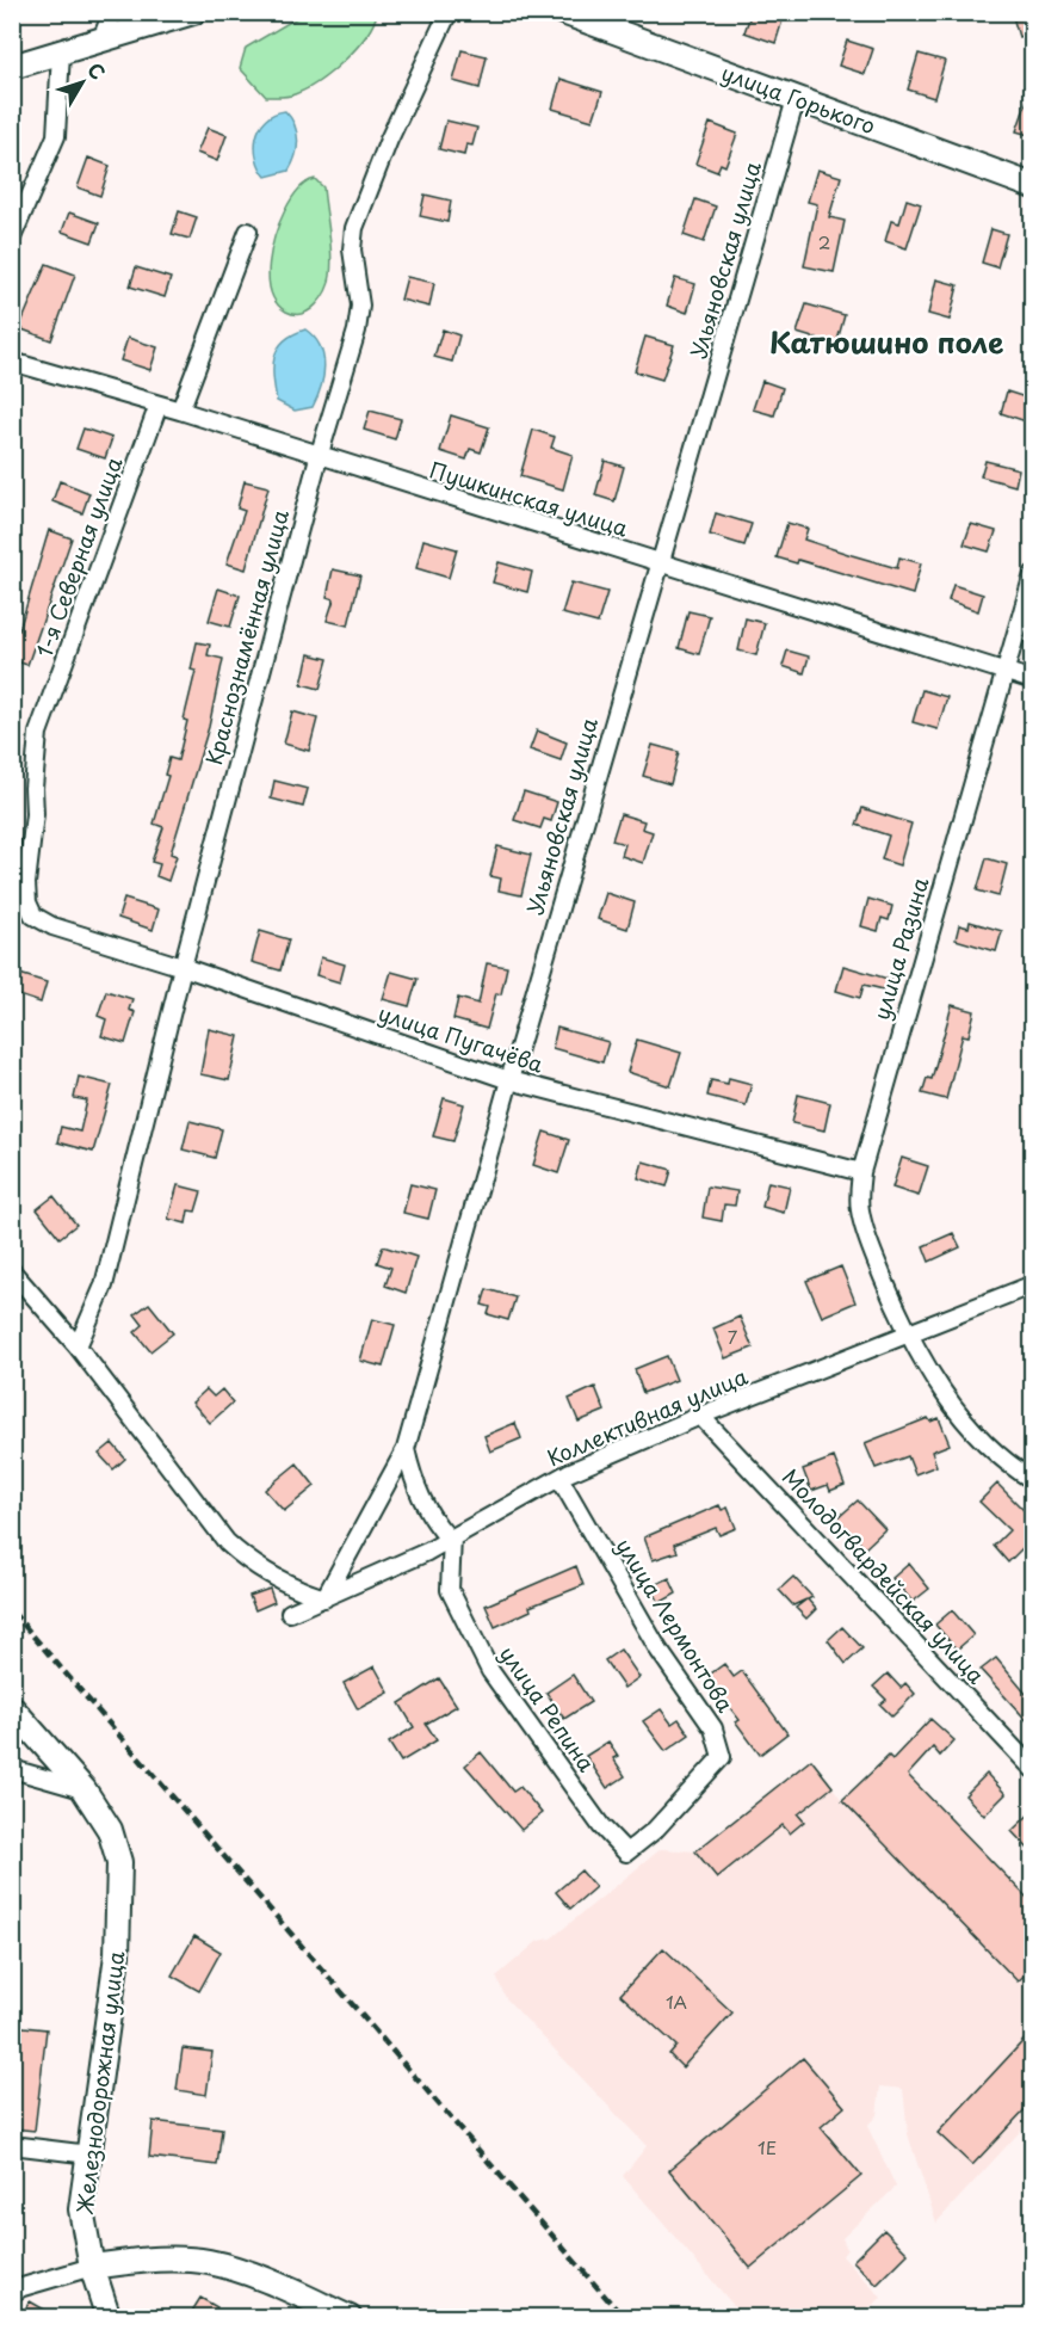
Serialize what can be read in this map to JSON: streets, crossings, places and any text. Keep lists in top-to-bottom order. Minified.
{"streets":{"street":["улица Горького","Ульяновская улица","Пушкинская улица","1-я Северная улица","Краснознамённая улица","улица Разина","улица Пугачёва","Коллективная улица","Молодогвардейская улица","улица Лермонтова","улица Репина","Железнодорожная улица"]},"crossings":[["улица Горького","Ульяновская улица"],["Ульяновская улица","Пушкинская улица"],["Ульяновская улица","улица Пугачёва"],["Ульяновская улица","Коллективная улица"],["Ульяновская улица","улица Репина"],["Пушкинская улица","1-я Северная улица"],["Пушкинская улица","Краснознамённая улица"],["Пушкинская улица","улица Разина"],["1-я Северная улица","улица Пугачёва"],["Краснознамённая улица","улица Пугачёва"],["улица Разина","улица Пугачёва"],["улица Разина","Коллективная улица"],["Коллективная улица","Молодогвардейская улица"],["Коллективная улица","улица Лермонтова"],["Коллективная улица","улица Репина"],["улица Лермонтова","улица Репина"]],"districts":["Катюшино поле"],"house_numbers":["2","7","1А","1Е"],"north":"top right"}
